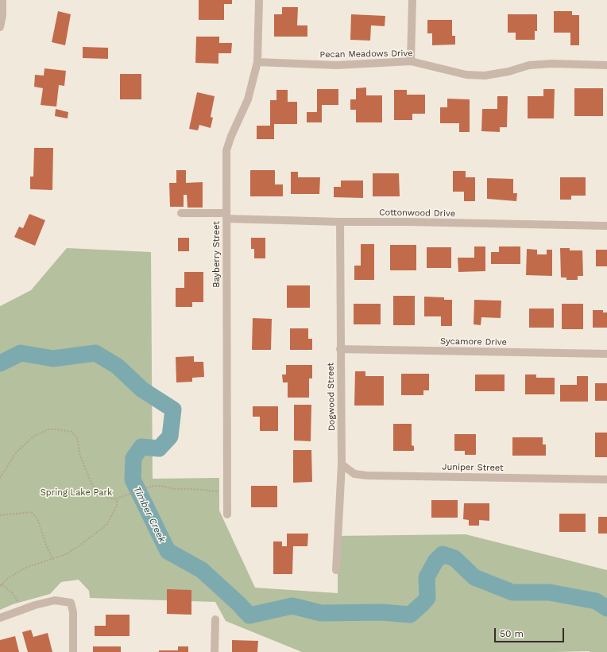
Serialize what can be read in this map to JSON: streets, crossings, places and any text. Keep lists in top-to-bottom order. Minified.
{"streets":{"street":["Pecan Meadows Drive","Cottonwood Drive","Bayberry Street","Sycamore Drive","Dogwood Street","Juniper Street"]},"crossings":[["Pecan Meadows Drive","Bayberry Street"],["Cottonwood Drive","Bayberry Street"],["Cottonwood Drive","Dogwood Street"],["Sycamore Drive","Dogwood Street"],["Dogwood Street","Juniper Street"]],"water":["Timber Creek"],"parks":["Spring Lake Park"],"scale_bar":"50 m"}
